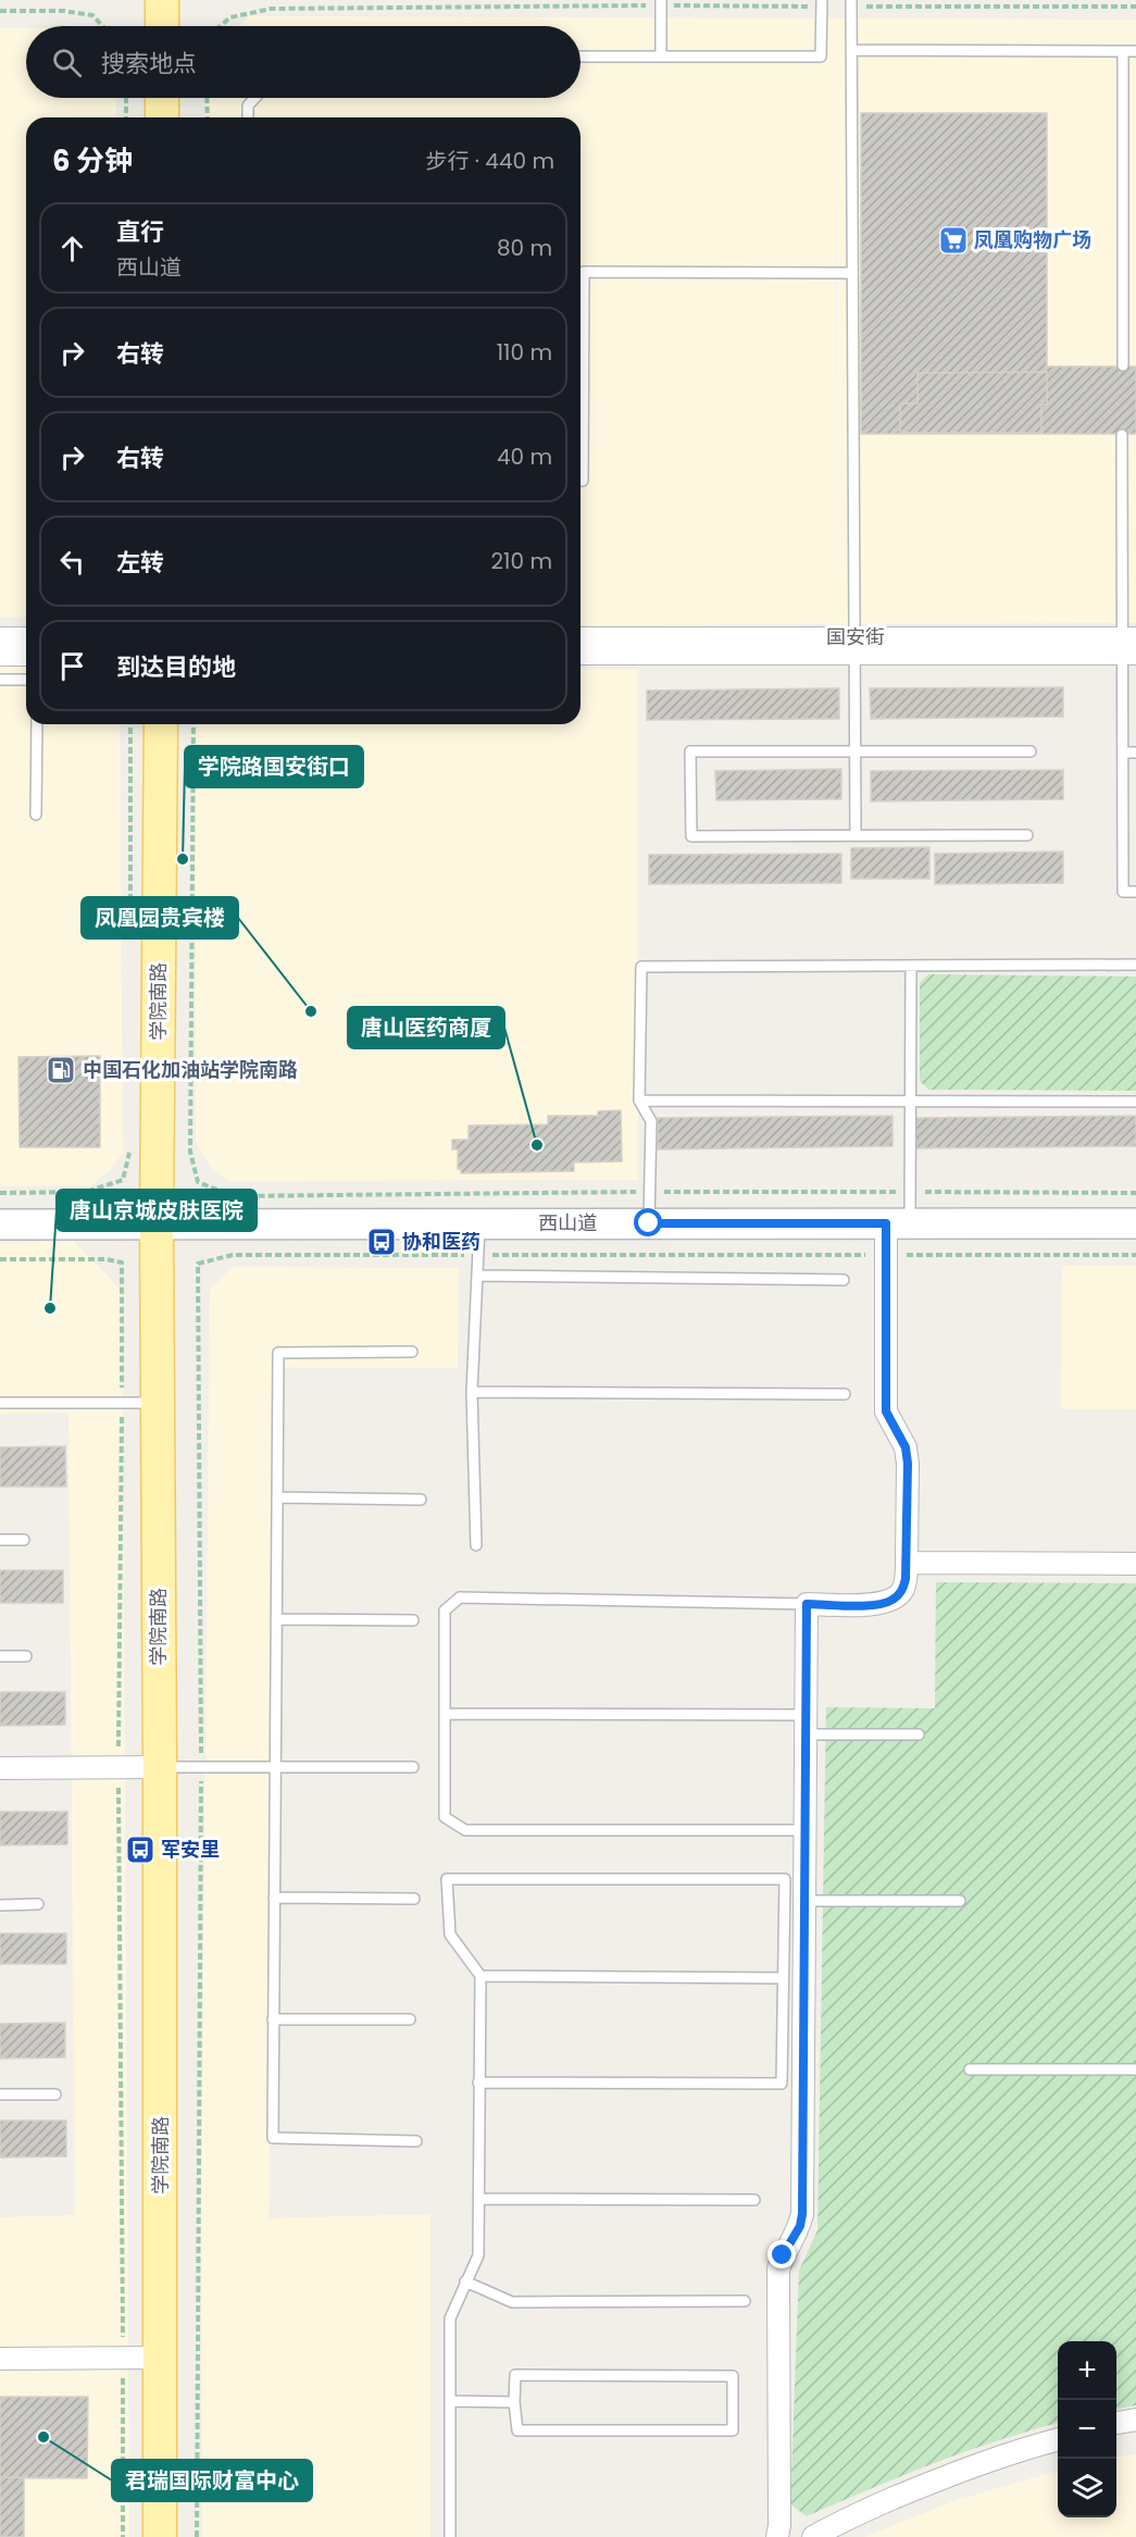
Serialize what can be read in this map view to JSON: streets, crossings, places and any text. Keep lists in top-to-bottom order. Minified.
{"streets":{"main road":["学院南路"],"street":["国安街","西山道"]},"crossings":[["学院南路","西山道"]],"places":{"supermarket":["凤凰购物广场"],"other":["学院路国安街口","凤凰园贵宾楼","唐山医药商厦","唐山京城皮肤医院","君瑞国际财富中心"],"fuel station":["中国石化加油站学院南路"],"bus stop":["协和医药","军安里"]},"page":{"search":"搜索地点","heading":["6 分钟","步行 · 440 m"],"list":[["直行","西山道","80 m"],["右转","110 m"],["右转","40 m"],["左转","210 m"],"到达目的地"],"map_buttons":["+","−"]}}
